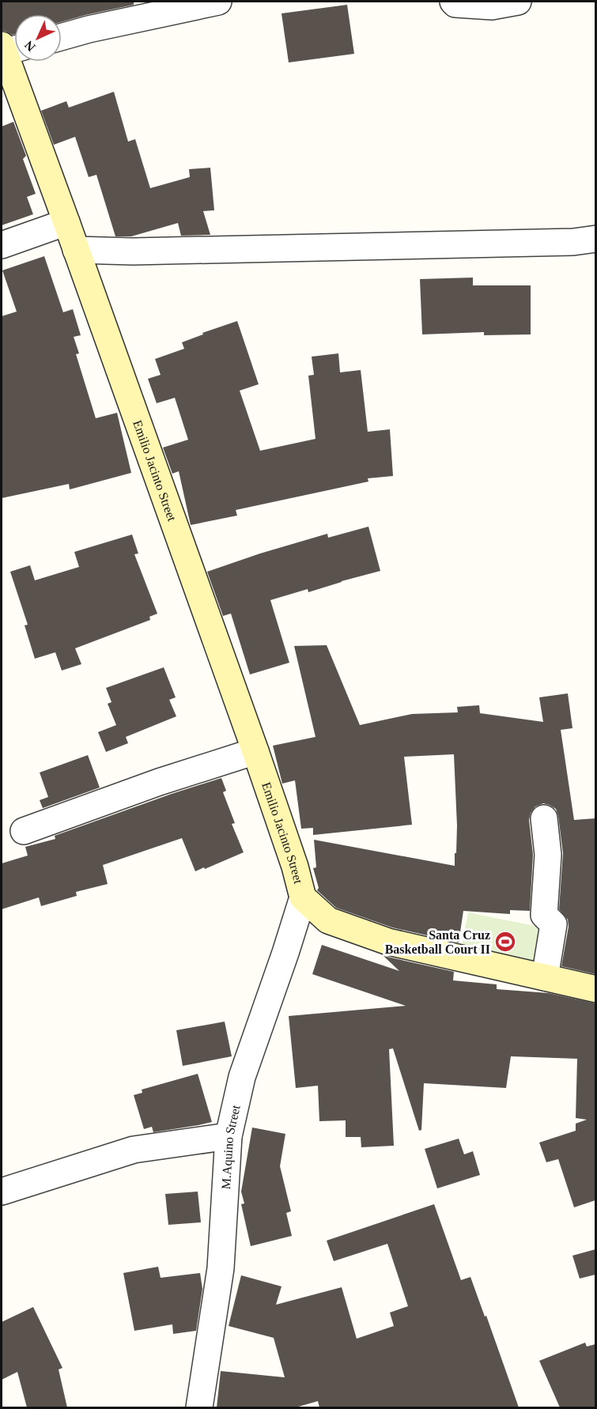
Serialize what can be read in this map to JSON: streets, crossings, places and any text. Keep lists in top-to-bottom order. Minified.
{"streets":{"street":["Emilio Jacinto Street","M.Aquino Street"]},"crossings":[["Emilio Jacinto Street","M.Aquino Street"]],"places":{"sports":["Santa Cruz Basketball Court II"]},"north":"bottom left"}
